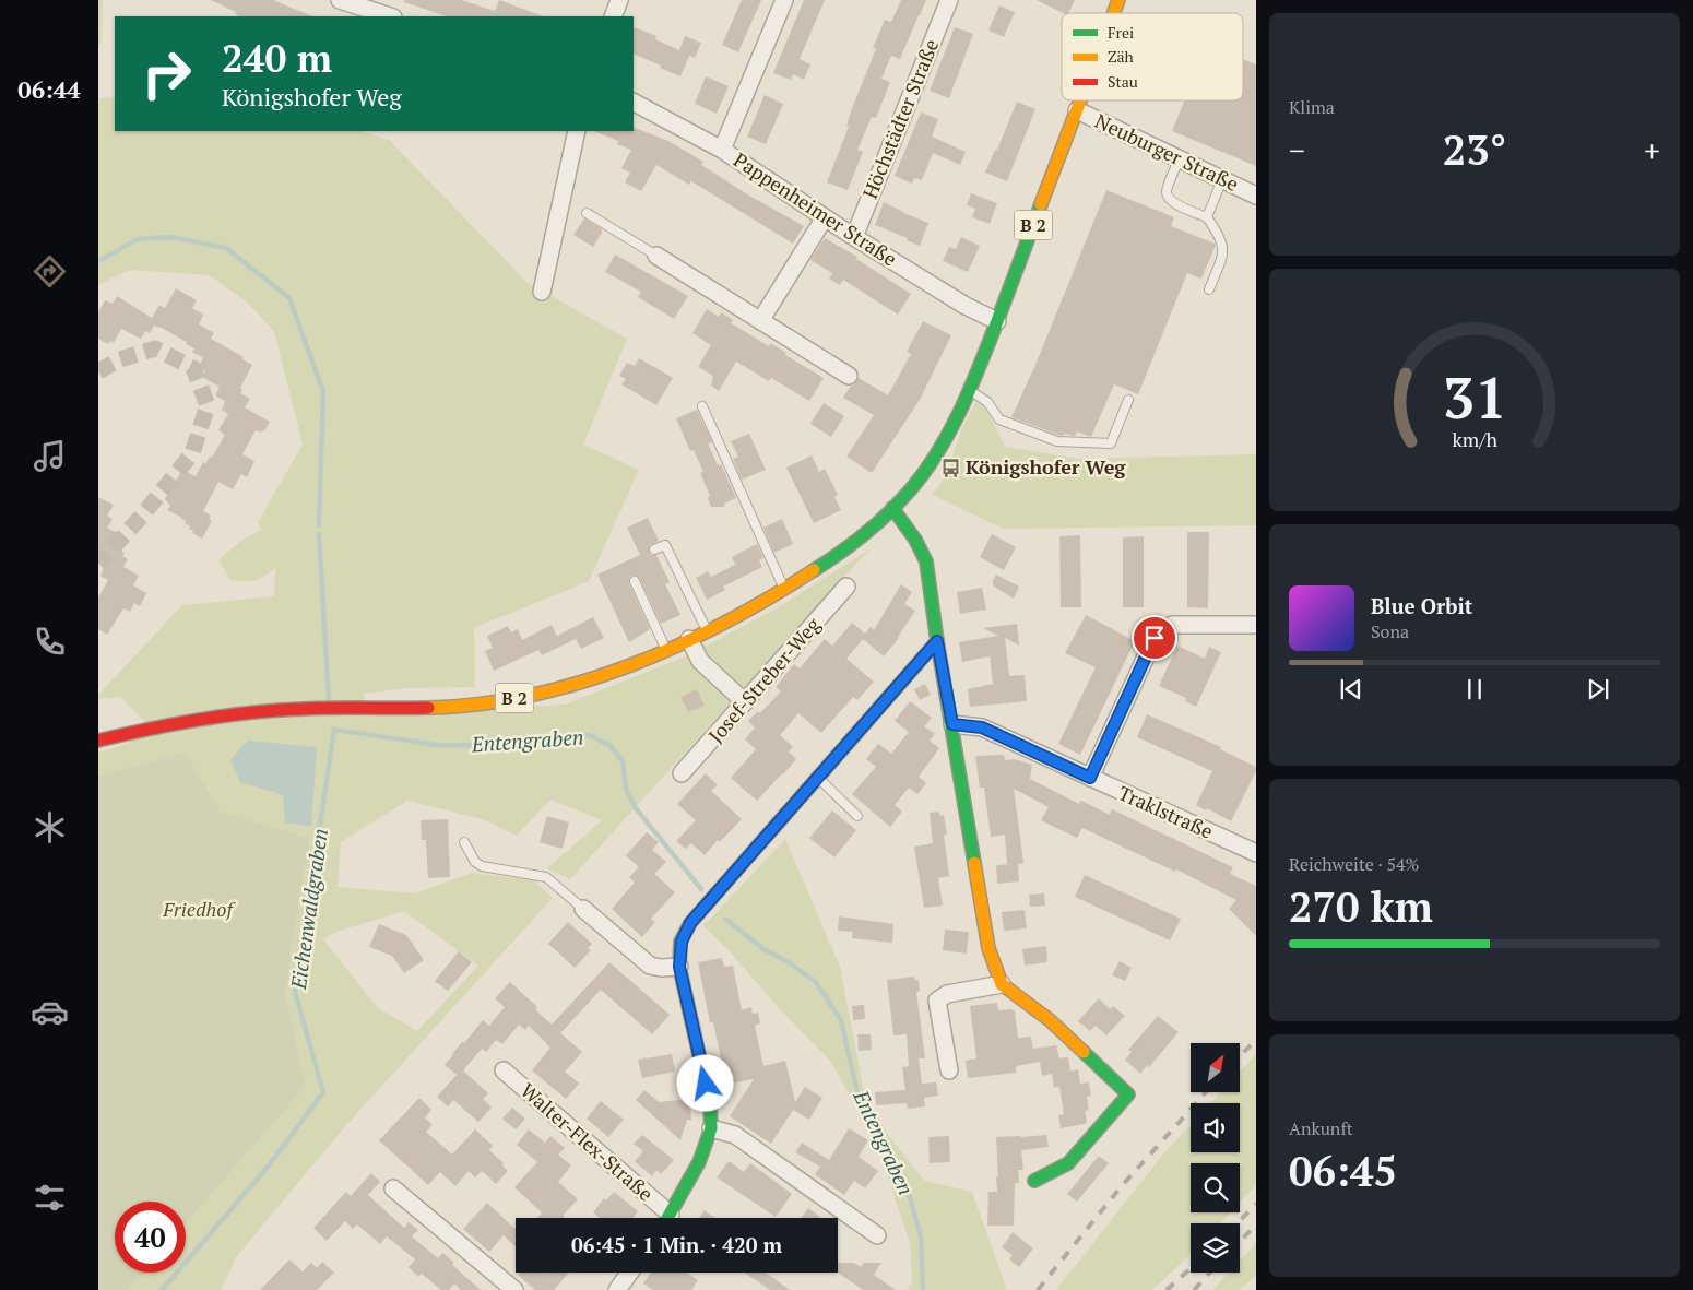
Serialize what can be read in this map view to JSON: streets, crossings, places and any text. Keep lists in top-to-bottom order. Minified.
{"streets":{"street":["Höchstädter Straße","Neuburger Straße","Pappenheimer Straße","B 2","Josef-Streber-Weg","Traklstraße","Walter-Flex-Straße"]},"crossings":[["Höchstädter Straße","Pappenheimer Straße"],["Neuburger Straße","B 2"],["Pappenheimer Straße","B 2"]],"water":["Entengraben","Eichenwaldgraben"],"parks":["Friedhof"],"places":{"bus stop":["Königshofer Weg"]},"legend":["Frei","Zäh","Stau"],"north":"top right","page":{"tabs":"06:44","tile":["Klima",["Reichweite · 54%","270 km"],["Ankunft","06:45"]],"turn":["240 m","Königshofer Weg"],"heat":["−","23°","+"],"song":["Blue Orbit","Sona"],"limit":"40","trip":"06:45 · 1 Min. · 420 m","gauge":["31","km/h"]}}
